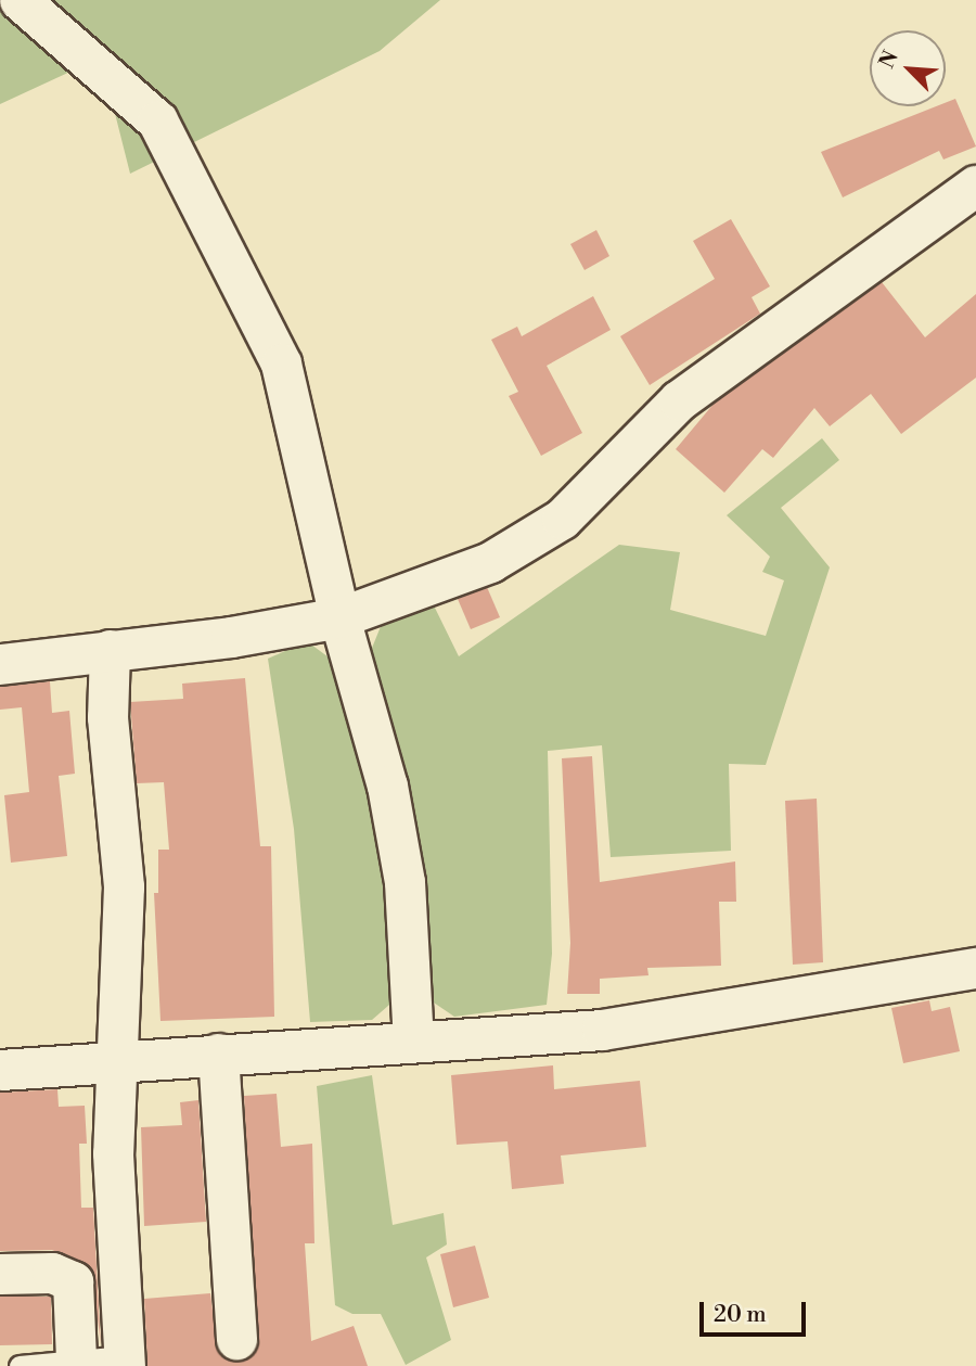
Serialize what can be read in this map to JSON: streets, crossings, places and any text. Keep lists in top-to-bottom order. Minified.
{"scale_bar":"20 m","north":"top left"}
